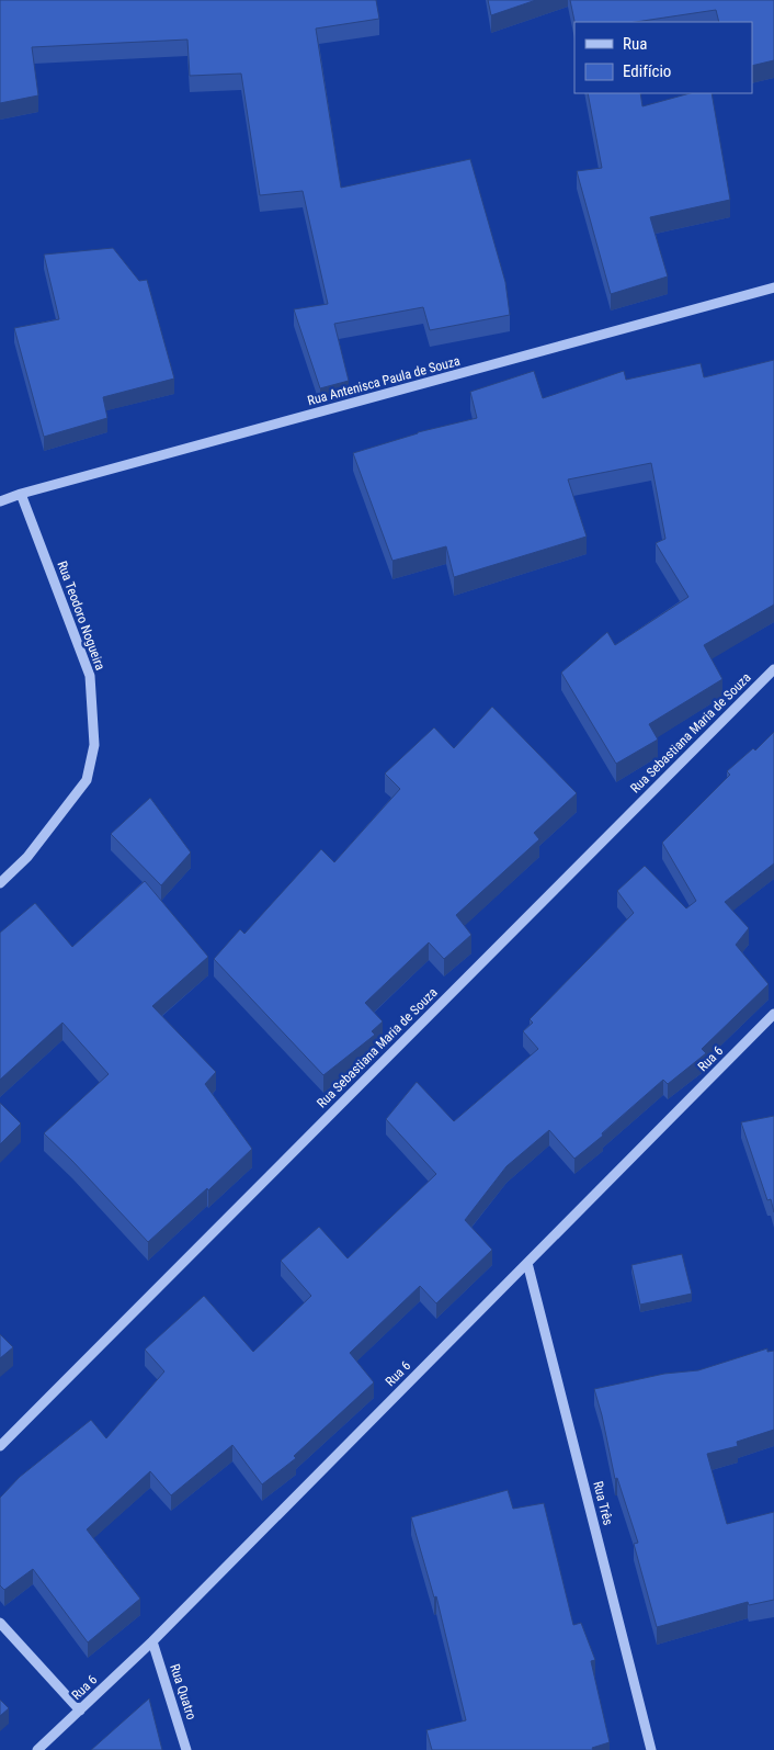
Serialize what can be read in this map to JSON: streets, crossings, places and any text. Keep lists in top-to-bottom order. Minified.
{"streets":{"street":["Rua Antenisca Paula de Souza","Rua Teodoro Nogueira","Rua Sebastiana Maria de Souza","Rua 6","Rua Três","Rua Quatro"]},"crossings":[["Rua Antenisca Paula de Souza","Rua Teodoro Nogueira"],["Rua 6","Rua Três"],["Rua 6","Rua Quatro"]],"legend":["Rua","Edifício"]}
